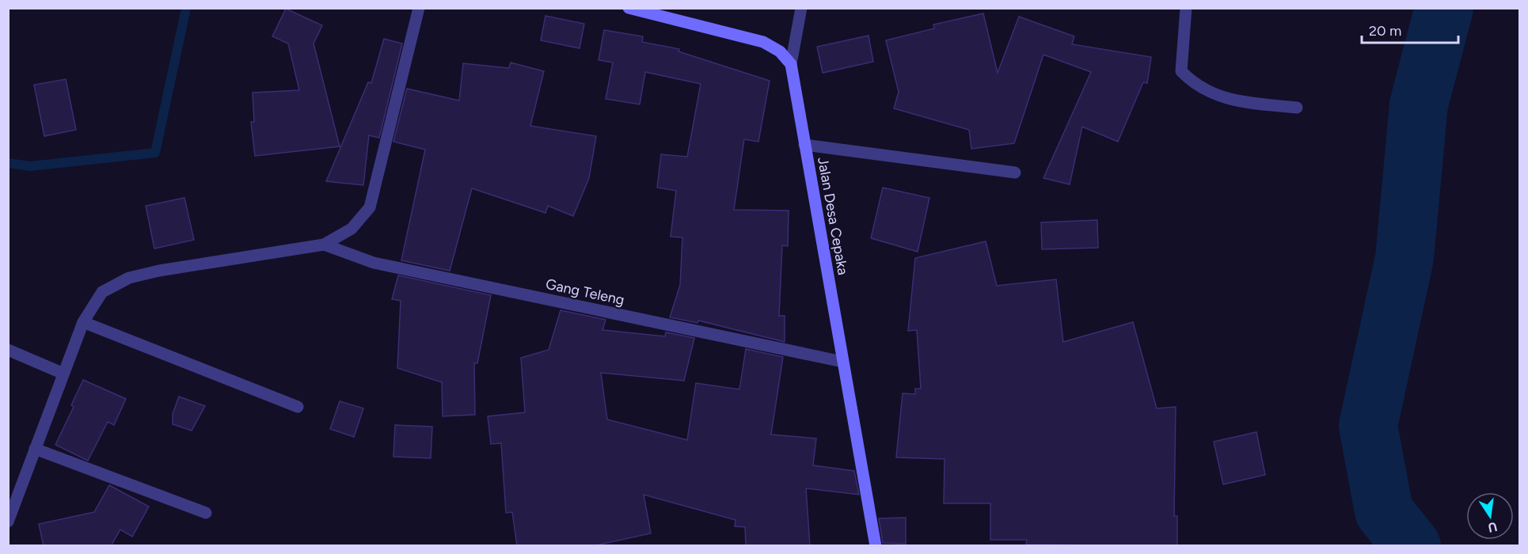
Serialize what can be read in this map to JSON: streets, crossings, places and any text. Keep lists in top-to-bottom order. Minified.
{"streets":{"street":["Jalan Desa Cepaka","Gang Teleng"]},"crossings":[["Jalan Desa Cepaka","Gang Teleng"]],"scale_bar":"20 m","north":"bottom"}
